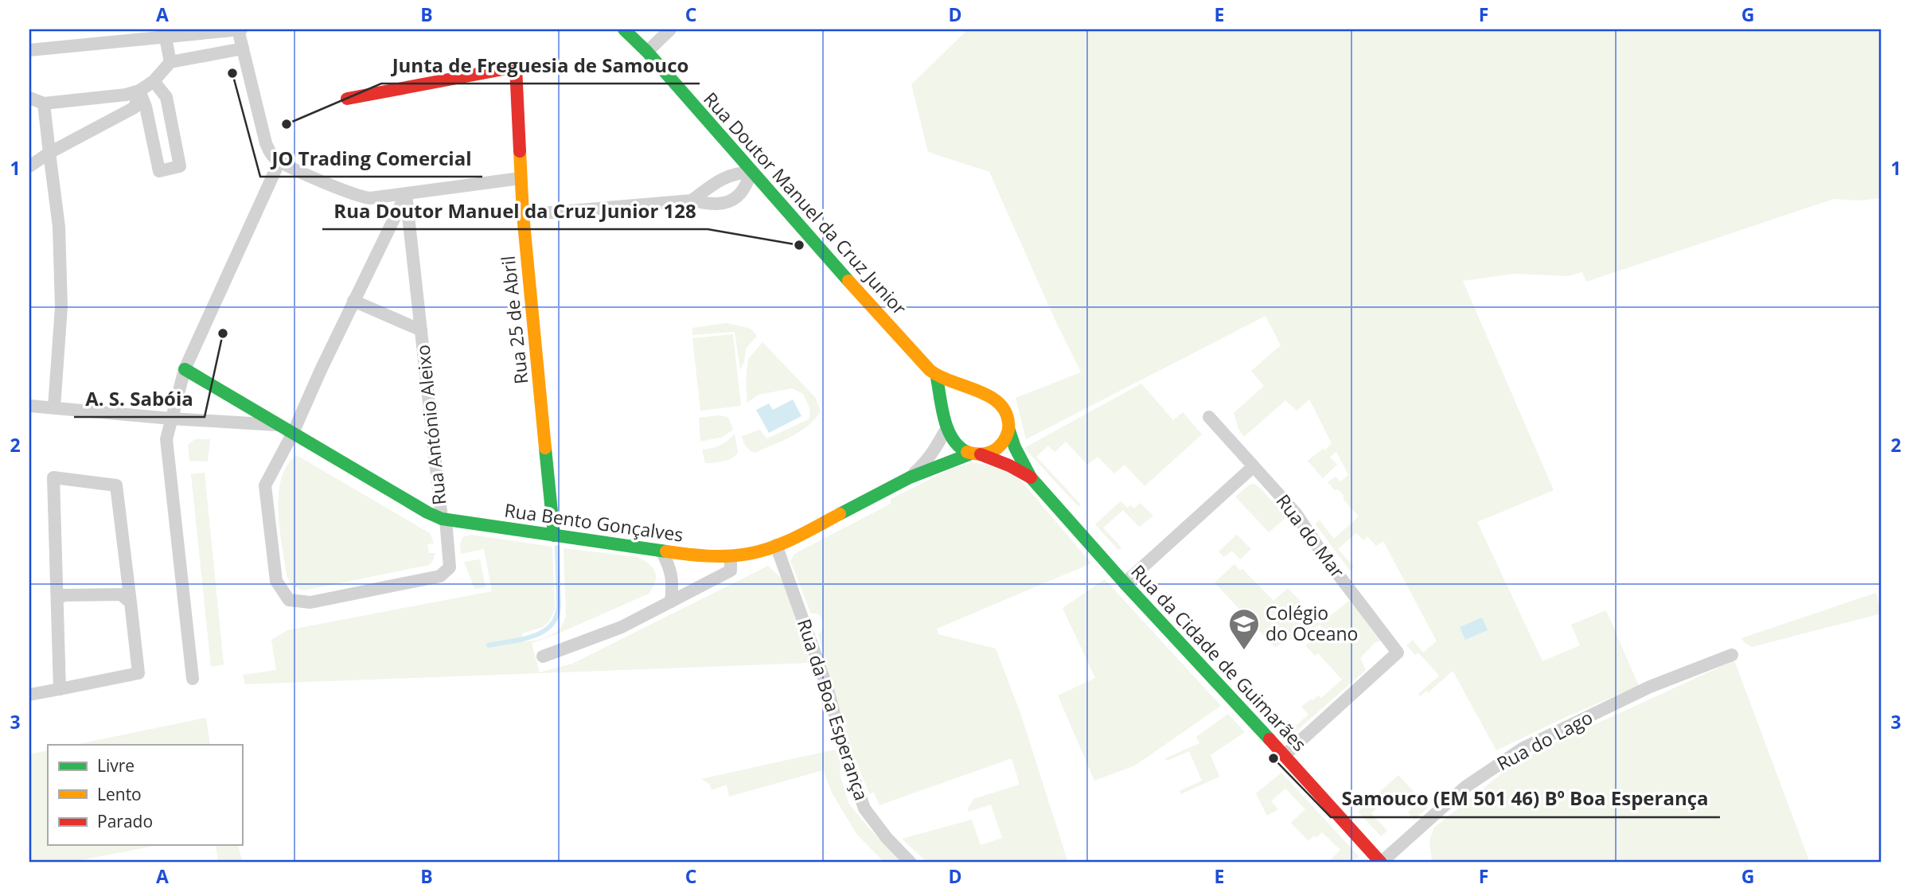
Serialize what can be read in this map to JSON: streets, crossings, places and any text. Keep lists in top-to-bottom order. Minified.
{"streets":{"street":["Rua Doutor Manuel da Cruz Junior","Rua 25 de Abril","Rua António Aleixo","Rua Bento Gonçalves","Rua do Mar","Rua da Cidade de Guimarães","Rua da Boa Esperança","Rua do Lago"]},"crossings":[["Rua 25 de Abril","Rua Bento Gonçalves"],["Rua António Aleixo","Rua Bento Gonçalves"],["Rua Bento Gonçalves","Rua da Boa Esperança"],["Rua do Mar","Rua da Cidade de Guimarães"],["Rua da Cidade de Guimarães","Rua do Lago"]],"places":{"other":["JO Trading Comercial","Junta de Freguesia de Samouco","Rua Doutor Manuel da Cruz Junior 128","A. S. Sabóia","Samouco (EM 501 46) Bº Boa Esperança"],"school or university":["Colégio do Oceano"]},"legend":["Livre","Lento","Parado"],"grid":{"columns":["A","B","C","D","E","F","G"],"rows":["1","2","3"]}}
